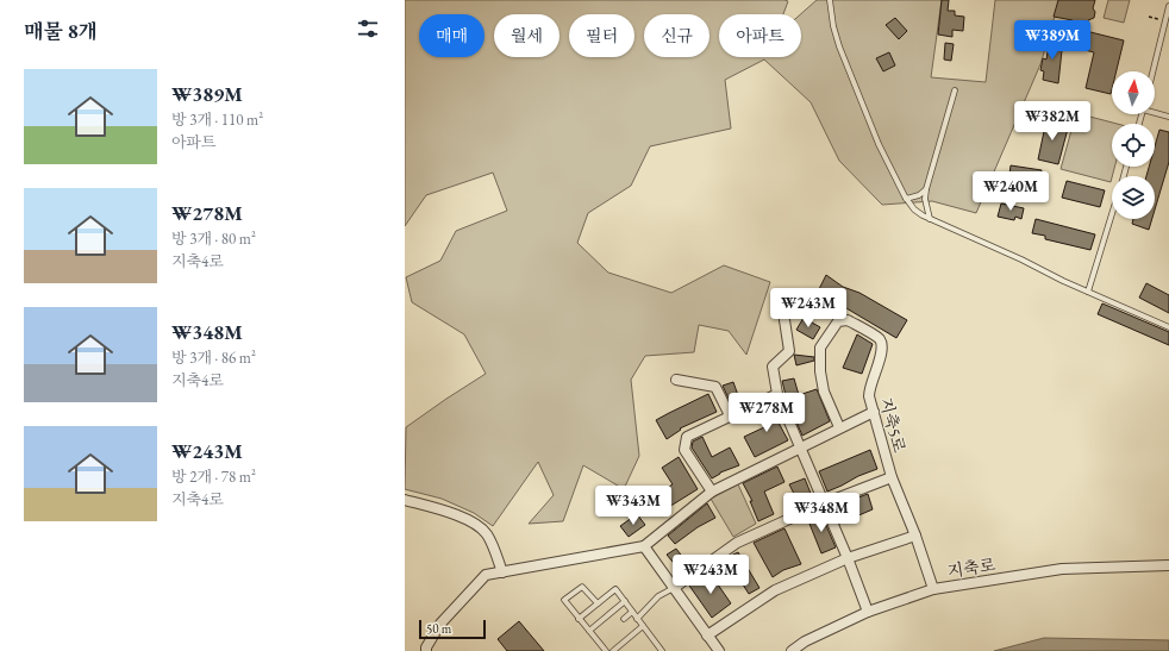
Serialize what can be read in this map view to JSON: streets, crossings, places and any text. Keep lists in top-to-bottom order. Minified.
{"streets":{"street":["지축5로","지축로"]},"crossings":[["지축5로","지축로"]],"scale_bar":"50 m","north":"top","page":{"heading":"매물 8개","chip":["매매","월세","필터","신규","아파트"],"price":["₩389M","₩382M","₩240M","₩243M","₩278M","₩343M","₩348M","₩243M"],"list":[{"name":"₩389M","note":"방 3개 · 110 m² · 아파트"},{"name":"₩278M","note":"방 3개 · 80 m² · 지축4로"},{"name":"₩348M","note":"방 3개 · 86 m² · 지축4로"},{"name":"₩243M","note":"방 2개 · 78 m² · 지축4로"}],"scale":"50 m"}}
